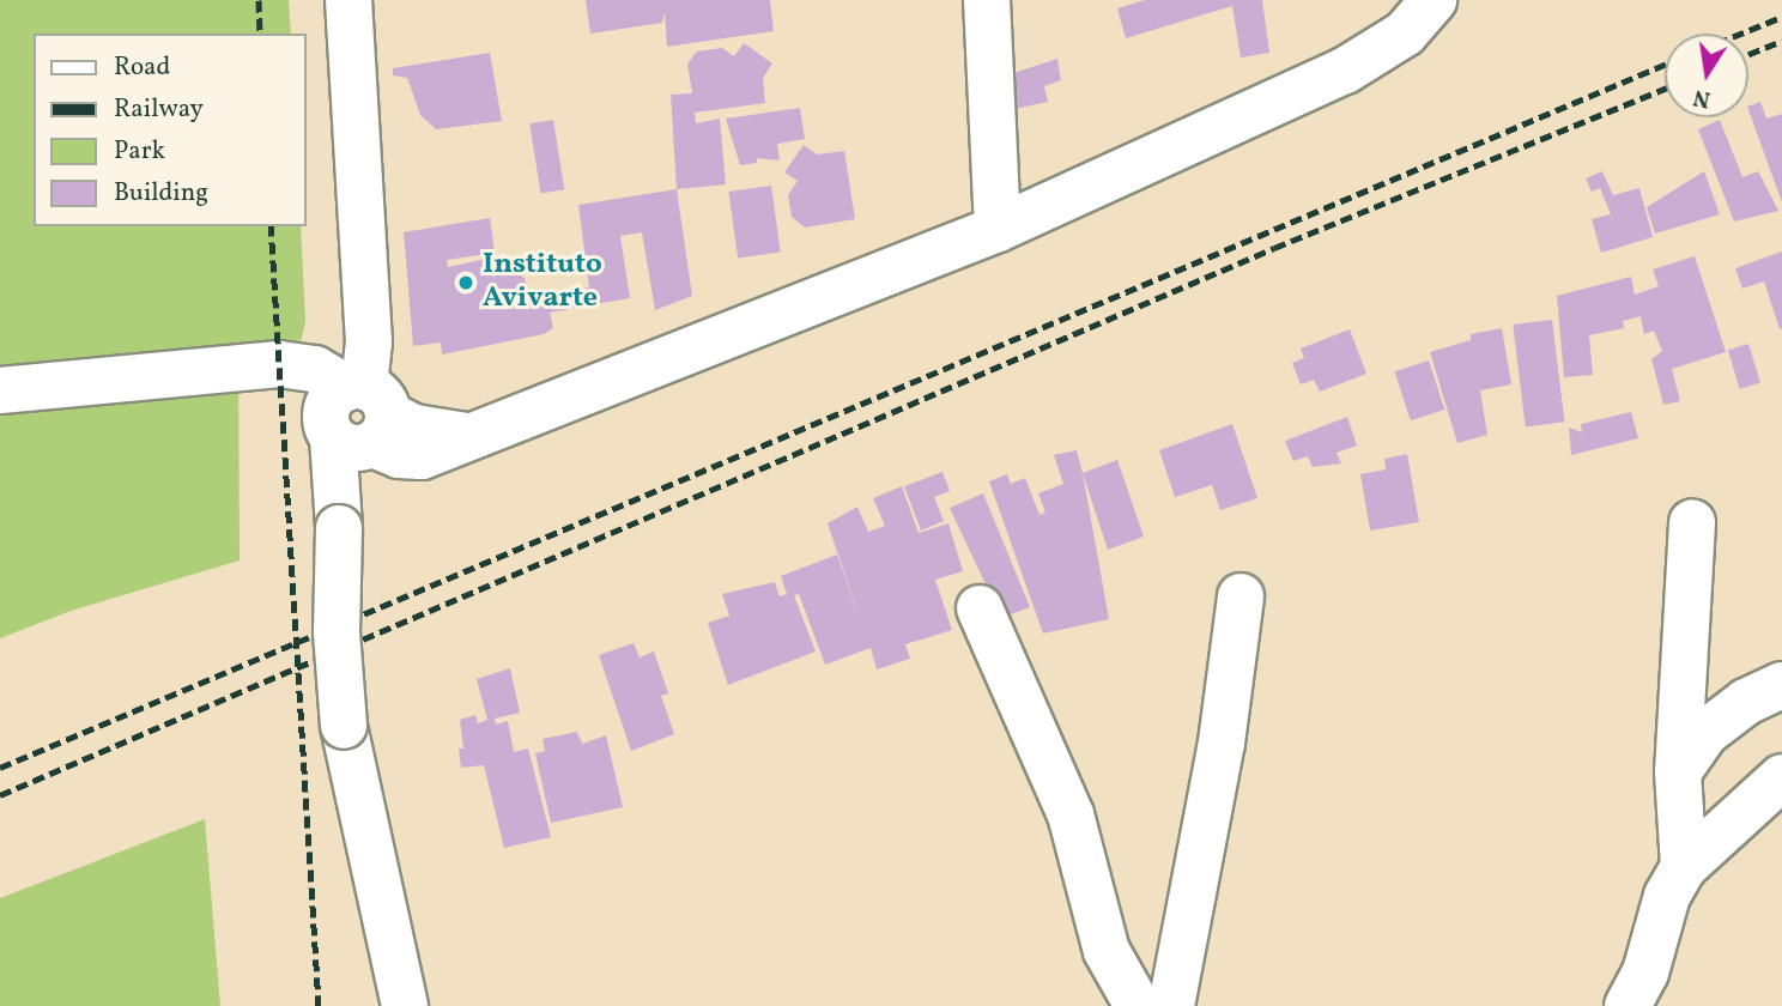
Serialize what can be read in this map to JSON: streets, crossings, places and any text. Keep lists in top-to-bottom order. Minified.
{"places":["Instituto Avivarte"],"legend":["Road","Railway","Park","Building"],"north":"bottom"}
